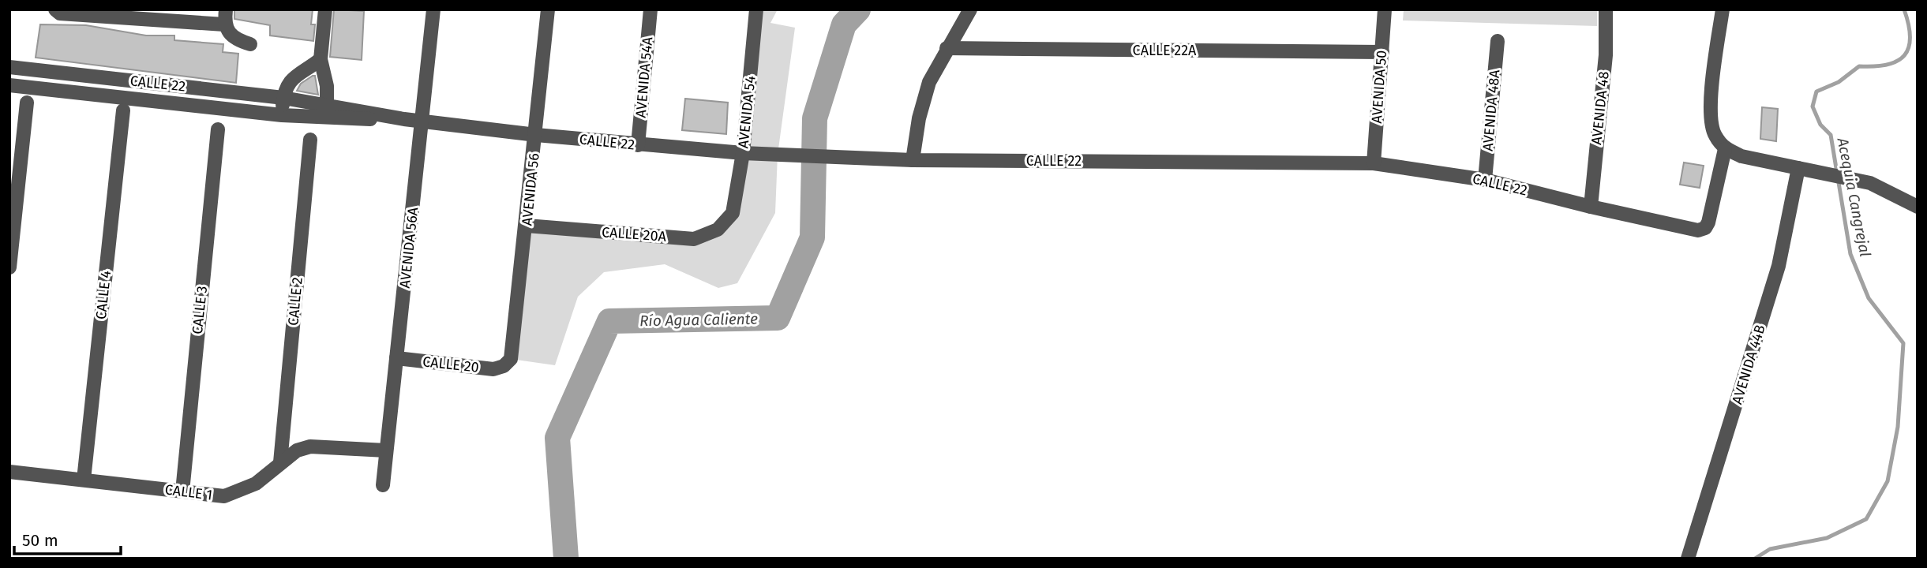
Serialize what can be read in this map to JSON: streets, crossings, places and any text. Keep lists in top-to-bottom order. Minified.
{"streets":{"street":["CALLE 22A","AVENIDA 54A","CALLE 22","AVENIDA 50","AVENIDA 48","AVENIDA 48A","AVENIDA 54","AVENIDA 56","CALLE 20A","AVENIDA 56A","CALLE 4","CALLE 2","CALLE 3","CALLE 20","AVENIDA 44B","CALLE 1"]},"crossings":[["CALLE 22A","AVENIDA 50"],["AVENIDA 54A","CALLE 22"],["CALLE 22","AVENIDA 50"],["CALLE 22","AVENIDA 48"],["CALLE 22","AVENIDA 48A"],["CALLE 22","AVENIDA 54"],["CALLE 22","AVENIDA 56"],["CALLE 22","AVENIDA 56A"],["AVENIDA 54","CALLE 20A"],["AVENIDA 56","CALLE 20A"],["AVENIDA 56","CALLE 20"],["AVENIDA 56A","CALLE 20"],["AVENIDA 56A","CALLE 1"],["CALLE 4","CALLE 1"],["CALLE 2","CALLE 1"],["CALLE 3","CALLE 1"]],"water":["Acequia Cangrejal","Río Agua Caliente"],"scale_bar":"50 m"}
